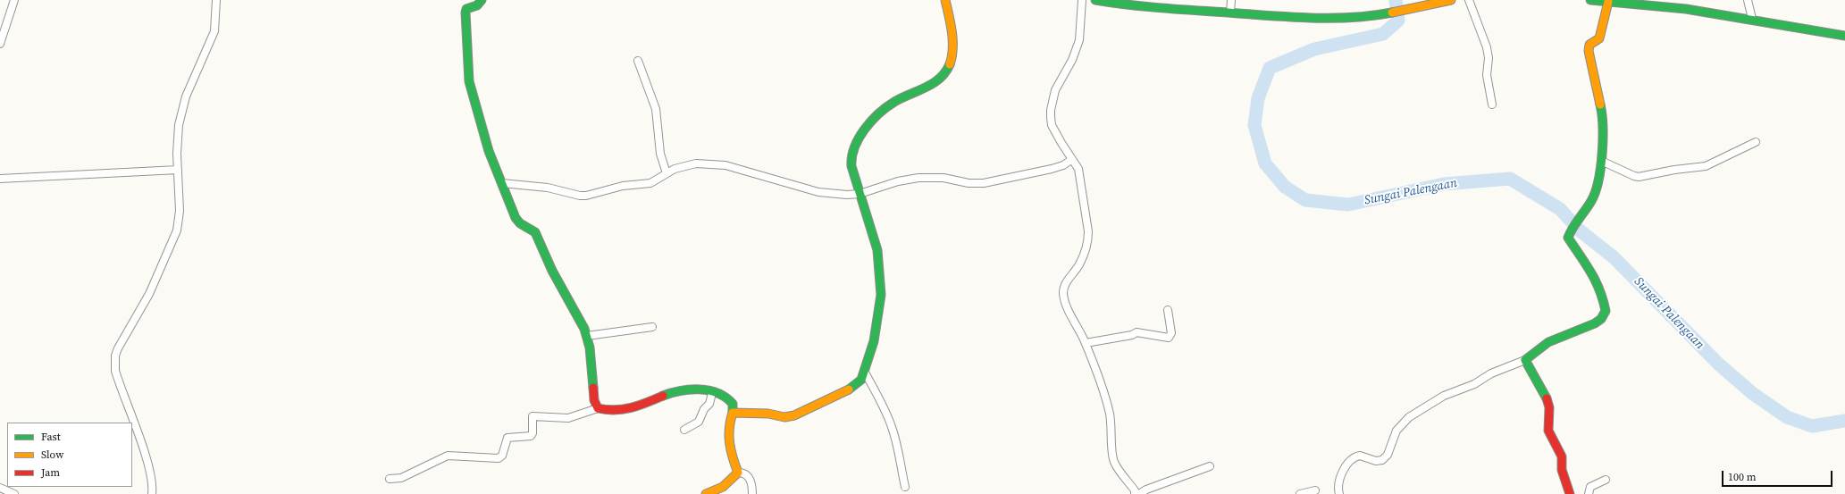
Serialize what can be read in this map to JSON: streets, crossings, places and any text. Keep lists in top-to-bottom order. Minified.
{"water":["Sungai Palengaan"],"legend":["Fast","Slow","Jam"],"scale_bar":"100 m"}
